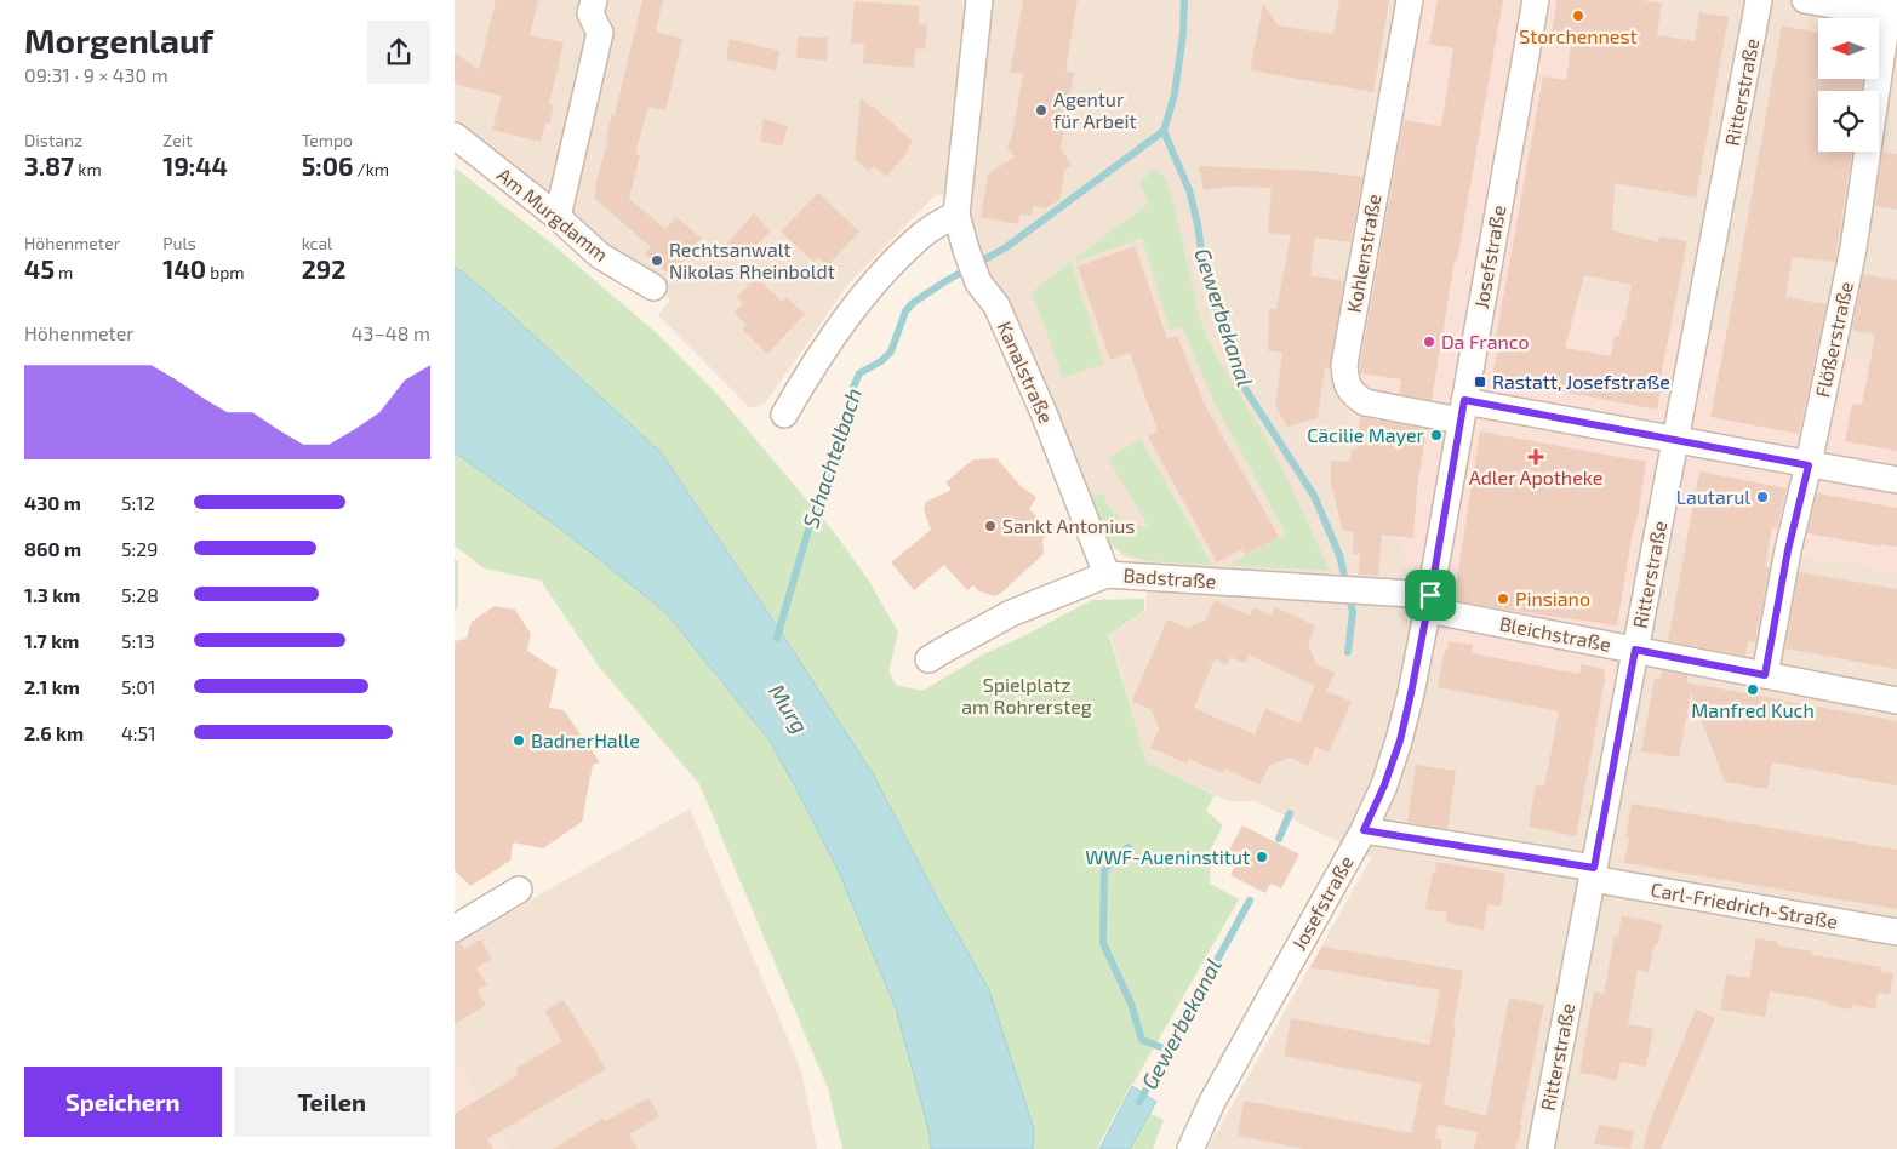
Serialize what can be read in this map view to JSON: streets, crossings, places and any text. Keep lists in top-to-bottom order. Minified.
{"streets":{"street":["Ritterstraße","Am Murgdamm","Kohlenstraße","Josefstraße","Flößerstraße","Kanalstraße","Badstraße","Bleichstraße","Carl-Friedrich-Straße"]},"crossings":[["Ritterstraße","Bleichstraße"],["Ritterstraße","Carl-Friedrich-Straße"],["Kohlenstraße","Josefstraße"],["Josefstraße","Badstraße"],["Josefstraße","Bleichstraße"],["Josefstraße","Carl-Friedrich-Straße"],["Flößerstraße","Bleichstraße"],["Kanalstraße","Badstraße"],["Badstraße","Bleichstraße"]],"water":["Gewerbekanal","Schachtelbach","Murg"],"parks":["Spielplatz am Rohrersteg"],"places":{"other":["Storchennest","Agentur für Arbeit","Rechtsanwalt Nikolas Rheinboldt","Da Franco","Cäcilie Mayer","Lautarul","Sankt Antonius","Pinsiano","Manfred Kuch","BadnerHalle","WWF-Aueninstitut"],"transit":["Rastatt, Josefstraße"],"health":["Adler Apotheke"]},"north":"left","page":{"heading":["Morgenlauf","09:31 · 9 × 430 m"],"stats":[["Distanz","3.87 km"],["Zeit","19:44"],["Tempo","5:06 /km"],["Höhenmeter","45 m"],["Puls","140 bpm"],["kcal","292"]],"chart":["Höhenmeter","43–48 m"],"list":[{"name":"430 m","note":"5:12"},{"name":"860 m","note":"5:29"},{"name":"1.3 km","note":"5:28"},{"name":"1.7 km","note":"5:13"},{"name":"2.1 km","note":"5:01"},{"name":"2.6 km","note":"4:51"}],"buttons":["Speichern","Teilen"]}}
